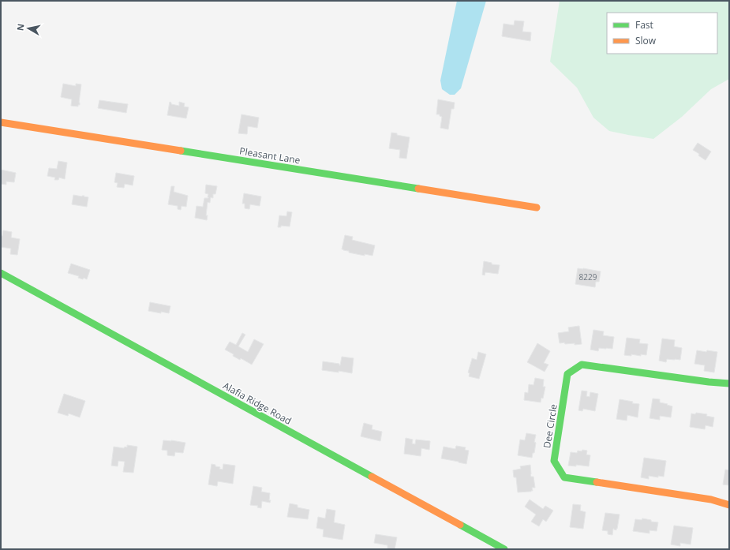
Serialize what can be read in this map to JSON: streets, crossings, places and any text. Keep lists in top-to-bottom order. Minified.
{"streets":{"street":["Pleasant Lane","Alafia Ridge Road","Dee Circle"]},"house_numbers":["8229"],"legend":["Fast","Slow"],"north":"left"}
